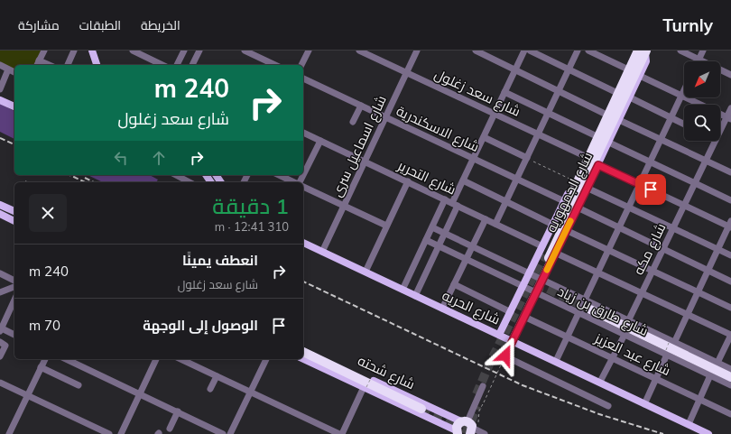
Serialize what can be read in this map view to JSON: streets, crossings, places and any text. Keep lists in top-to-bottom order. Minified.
{"streets":{"highway":["شارع الجمهوريه"],"main road":["شارع الحريه","شارع شحته"],"street":["شارع سعد زغلول","شارع الاسكندرية","شارع اسماعيل سرى","شارع التحرير","شارع مكه","شارع طارق بن زياد","شارع عبد العزيز"]},"crossings":[["شارع سعد زغلول","شارع اسماعيل سرى"],["شارع سعد زغلول","شارع الجمهوريه"],["شارع الاسكندرية","شارع اسماعيل سرى"],["شارع الاسكندرية","شارع الجمهوريه"],["شارع اسماعيل سرى","شارع التحرير"],["شارع اسماعيل سرى","شارع الحريه"],["شارع التحرير","شارع الجمهوريه"],["شارع التحرير","شارع مكه"],["شارع الجمهوريه","شارع الحريه"],["شارع الجمهوريه","شارع طارق بن زياد"],["شارع الجمهوريه","شارع عبد العزيز"],["شارع مكه","شارع طارق بن زياد"]],"north":"bottom left","page":{"header":"Turnly","nav":["الخريطة","الطبقات","مشاركة"],"turn":["240 m","شارع سعد زغلول"],"heading":["1 دقيقة","310 m · 12:41"],"list":[{"name":"انعطف يمينًا","note":"شارع سعد زغلول","value":"240 m"},{"name":"الوصول إلى الوجهة","value":"70 m"}]}}
